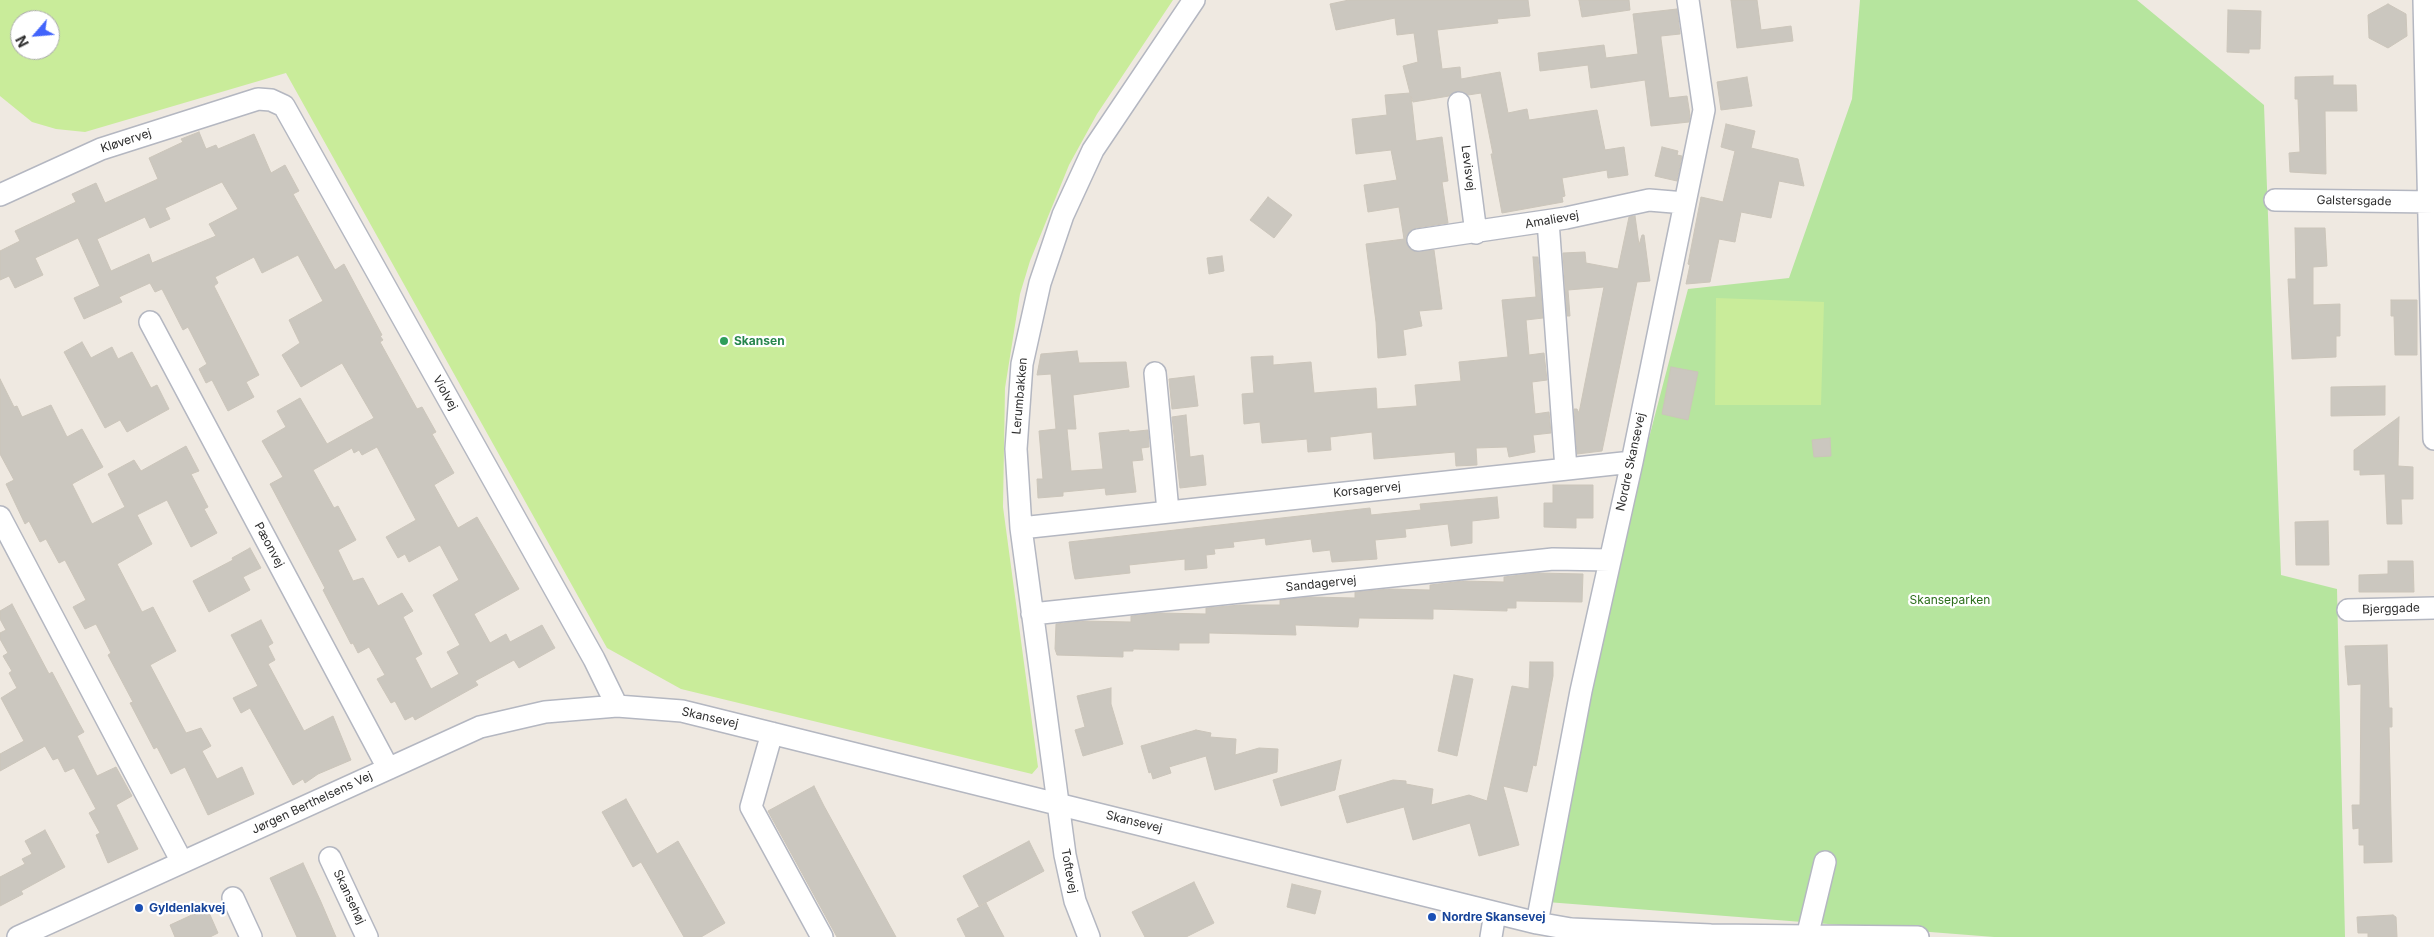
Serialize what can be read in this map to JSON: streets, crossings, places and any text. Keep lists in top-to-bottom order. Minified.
{"streets":{"street":["Kløvervej","Levisvej","Galstersgade","Amalievej","Violvej","Lerumbakken","Nordre Skansevej","Korsagervej","Pæonvej","Sandagervej","Bjerggade","Skansevej","Jørgen Berthelsens Vej","Toftevej","Skansehøj"]},"crossings":[["Kløvervej","Violvej"],["Levisvej","Amalievej"],["Amalievej","Nordre Skansevej"],["Violvej","Skansevej"],["Violvej","Jørgen Berthelsens Vej"],["Lerumbakken","Korsagervej"],["Lerumbakken","Sandagervej"],["Lerumbakken","Skansevej"],["Lerumbakken","Toftevej"],["Nordre Skansevej","Korsagervej"],["Nordre Skansevej","Sandagervej"],["Nordre Skansevej","Skansevej"],["Pæonvej","Jørgen Berthelsens Vej"],["Skansevej","Jørgen Berthelsens Vej"],["Skansevej","Toftevej"]],"parks":["Skanseparken"],"places":["Skansen","Gyldenlakvej","Nordre Skansevej"],"north":"bottom left"}
